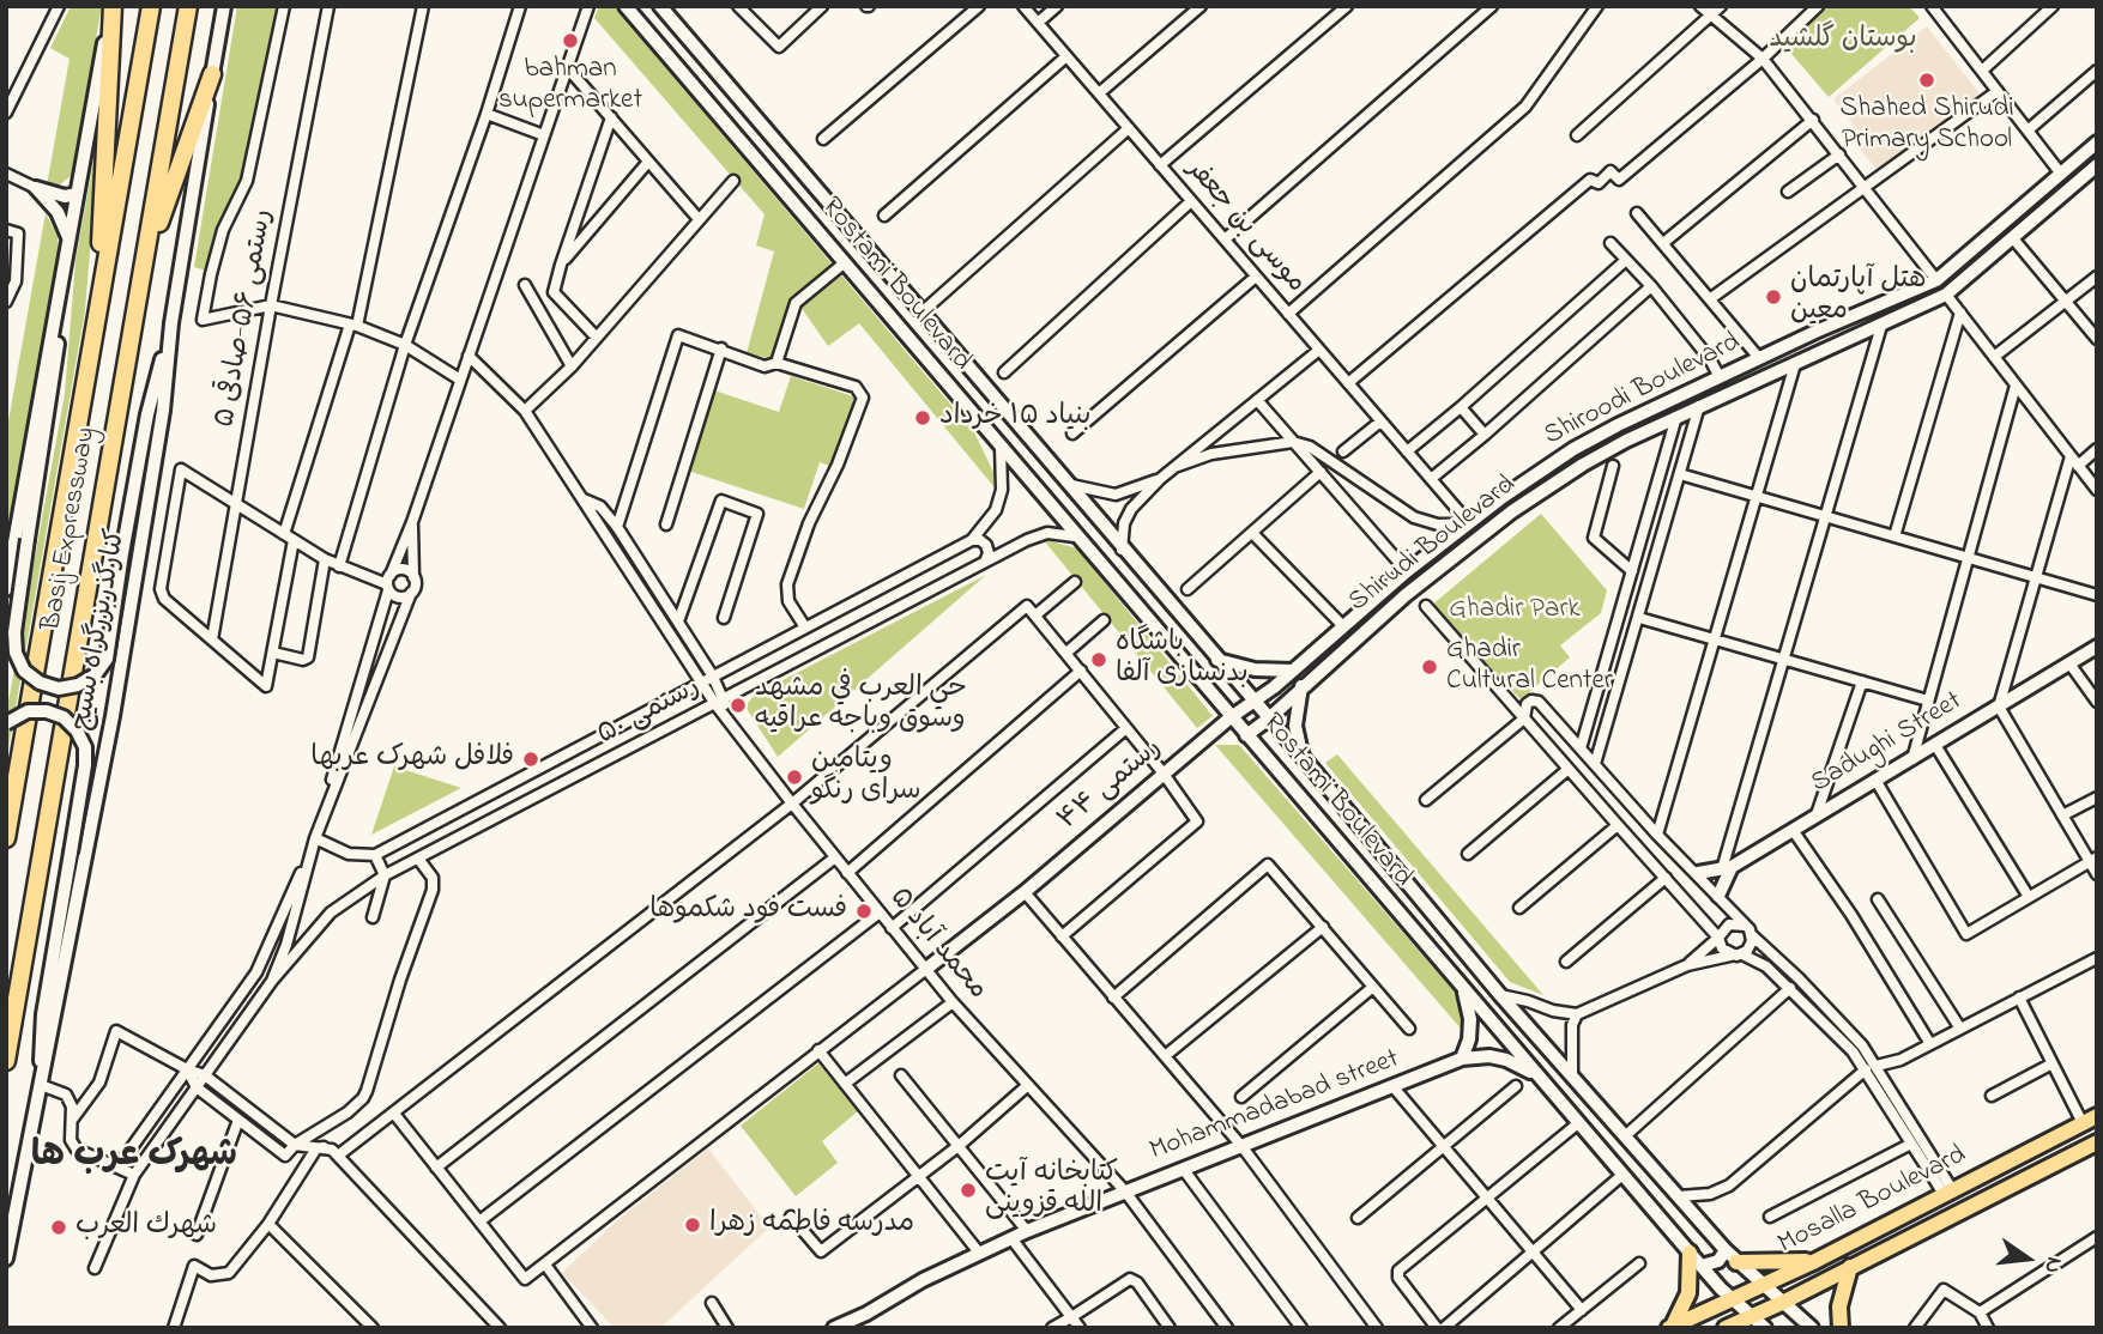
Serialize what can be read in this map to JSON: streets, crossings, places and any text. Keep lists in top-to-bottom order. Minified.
{"streets":{"highway":["Basij Expressway"],"main road":["Rostami Boulevard","Shiroodi Boulevard","Shirudi Boulevard","کنارگذربزرگراه بسیج","Sadughi Street","رستمی ۴۴","Mohammadabad street","Mosalla Boulevard"],"street":["موسی بن جعفر","رستمی ۵۶-صادقی ۵","رستمی ۵۰","محمد آباد ۵"]},"crossings":[["موسی بن جعفر","Shiroodi Boulevard"],["Rostami Boulevard","Shiroodi Boulevard"],["Rostami Boulevard","Shirudi Boulevard"],["Rostami Boulevard","رستمی ۵۰"],["Rostami Boulevard","رستمی ۴۴"],["Rostami Boulevard","Mosalla Boulevard"],["Shiroodi Boulevard","رستمی ۴۴"],["رستمی ۵۰","محمد آباد ۵"],["رستمی ۴۴","محمد آباد ۵"],["محمد آباد ۵","Mohammadabad street"]],"districts":["شهرک عرب ها"],"parks":["بوستان گلشید","Ghadir Park"],"places":["bahman supermarket","Shahed Shirudi Primary School","هتل آپارتمان معین","بنیاد ۱۵ خرداد","باشگاه بدنسازی آلفا","Ghadir Cultural Center","حي العرب في مشهد وسوق وباجه عراقيه","فلافل شهرک عربها","ویتامین سرای رنگو","فست فود شکموها","کتابخانه آیت الله قزوینی","مدرسه فاطمه زهرا","شهرك العرب"],"north":"right"}
